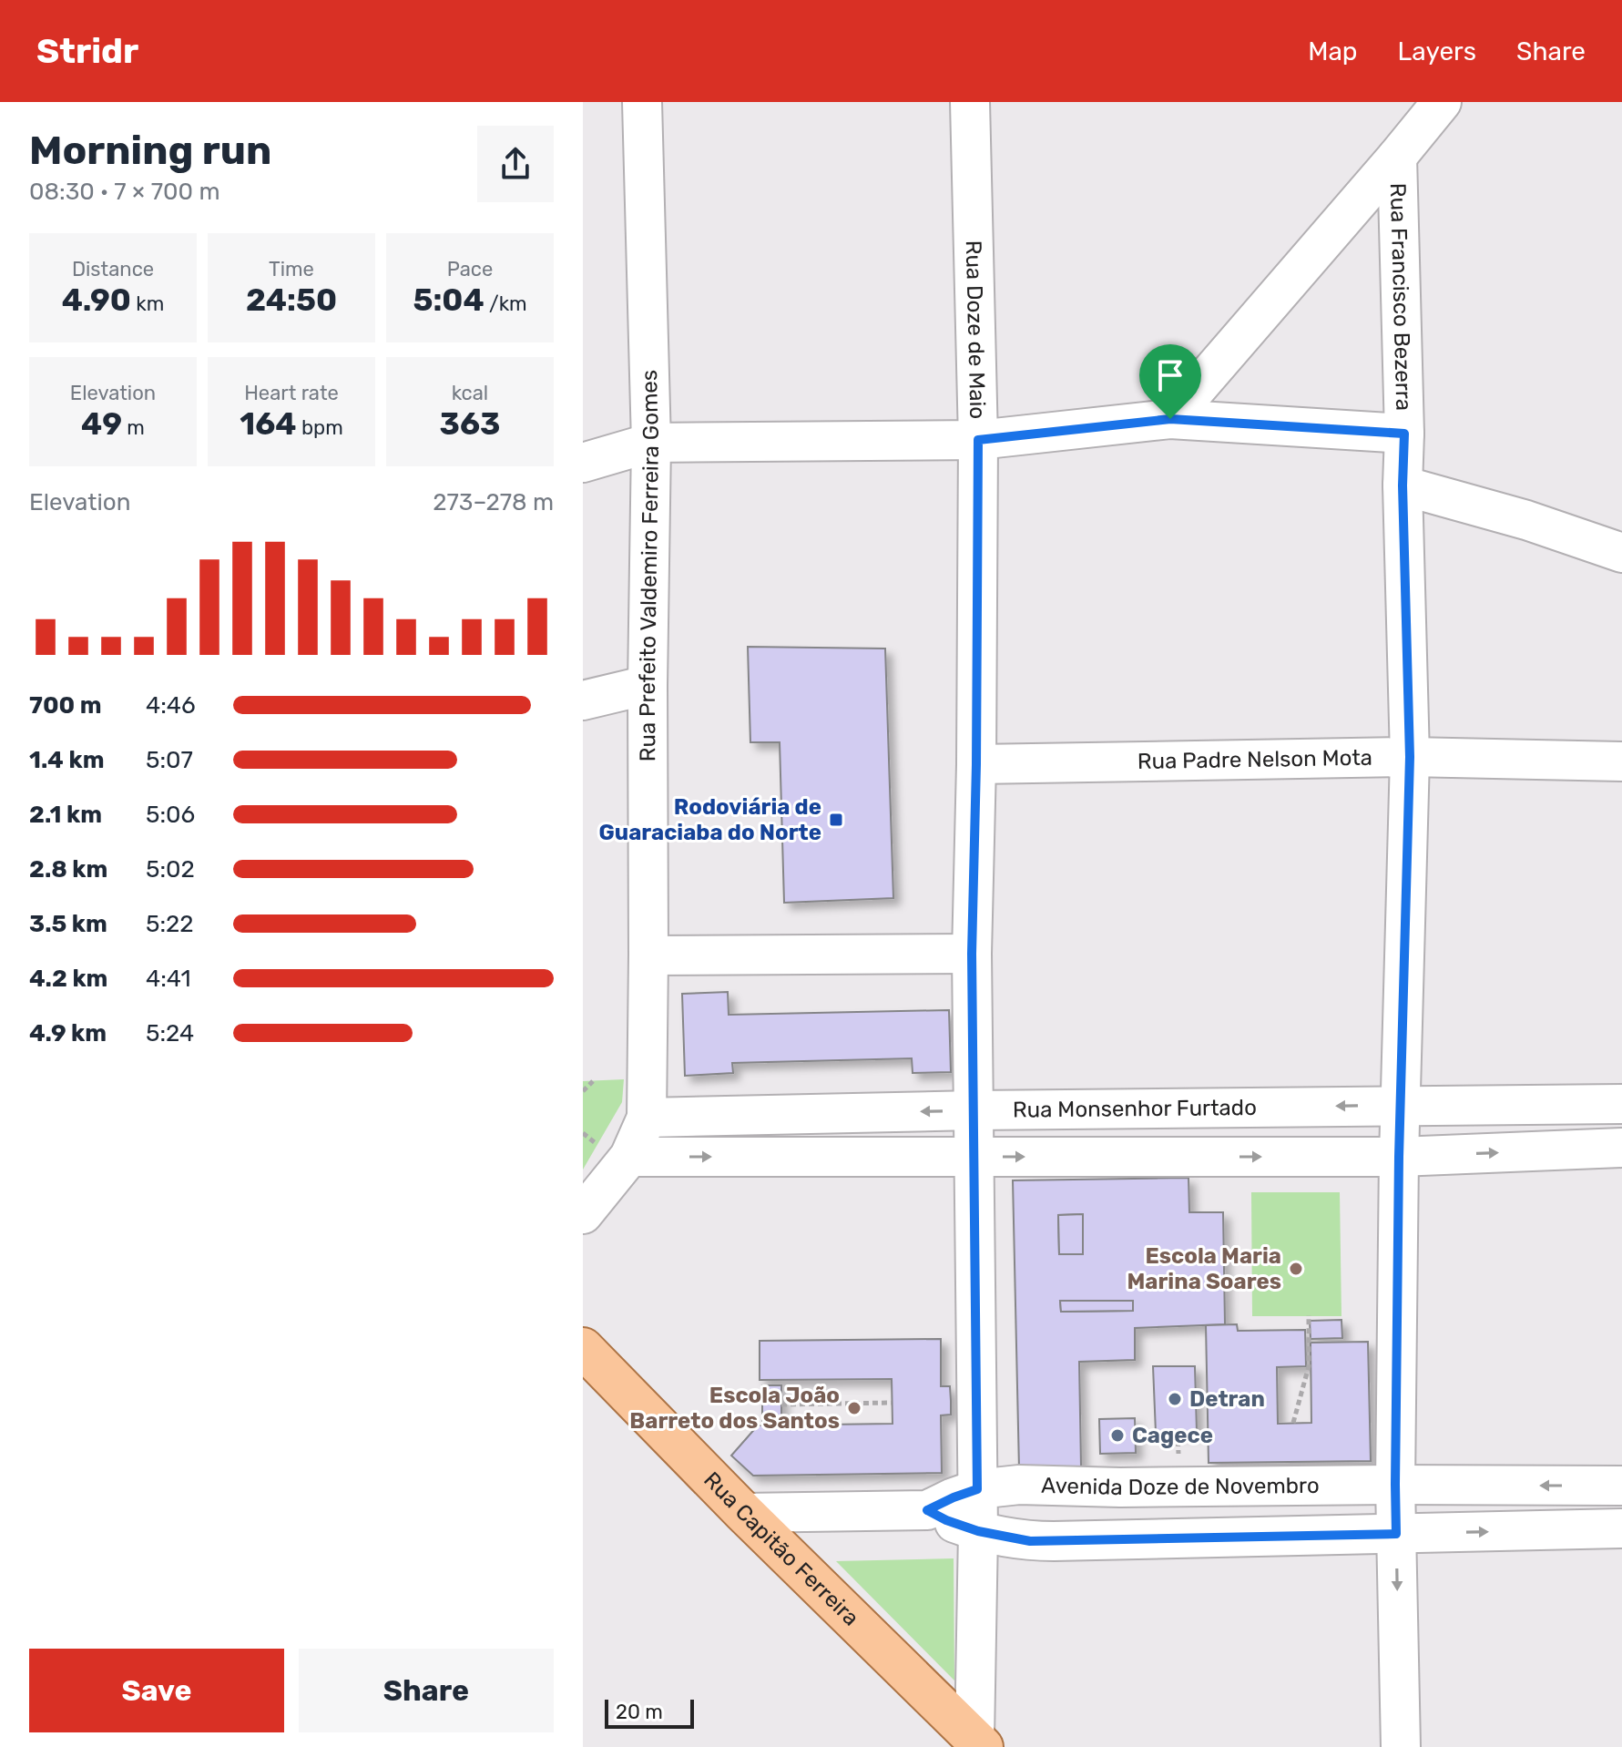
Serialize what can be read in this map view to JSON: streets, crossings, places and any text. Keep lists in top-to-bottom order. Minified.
{"streets":{"main road":["Rua Capitão Ferreira"],"street":["Rua Francisco Bezerra","Rua Doze de Maio","Rua Prefeito Valdemiro Ferreira Gomes","Rua Padre Nelson Mota","Rua Monsenhor Furtado","Avenida Doze de Novembro"]},"crossings":[["Rua Francisco Bezerra","Rua Padre Nelson Mota"],["Rua Francisco Bezerra","Rua Monsenhor Furtado"],["Rua Francisco Bezerra","Avenida Doze de Novembro"],["Rua Doze de Maio","Rua Padre Nelson Mota"],["Rua Doze de Maio","Rua Monsenhor Furtado"],["Rua Doze de Maio","Avenida Doze de Novembro"],["Rua Doze de Maio","Rua Capitão Ferreira"],["Rua Prefeito Valdemiro Ferreira Gomes","Rua Monsenhor Furtado"],["Avenida Doze de Novembro","Rua Capitão Ferreira"]],"places":{"transit":["Rodoviária de Guaraciaba do Norte"],"other":["Escola Maria Marina Soares","Detran","Escola João Barreto dos Santos","Cagece"]},"scale_bar":"20 m","page":{"header":"Stridr","nav":["Map","Layers","Share"],"heading":["Morning run","08:30 · 7 × 700 m"],"stats":[["Distance","4.90 km"],["Time","24:50"],["Pace","5:04 /km"],["Elevation","49 m"],["Heart rate","164 bpm"],["kcal","363"]],"chart":["Elevation","273–278 m"],"list":[{"name":"700 m","note":"4:46"},{"name":"1.4 km","note":"5:07"},{"name":"2.1 km","note":"5:06"},{"name":"2.8 km","note":"5:02"},{"name":"3.5 km","note":"5:22"},{"name":"4.2 km","note":"4:41"},{"name":"4.9 km","note":"5:24"}],"buttons":["Save","Share"],"scale":"20 m"}}
